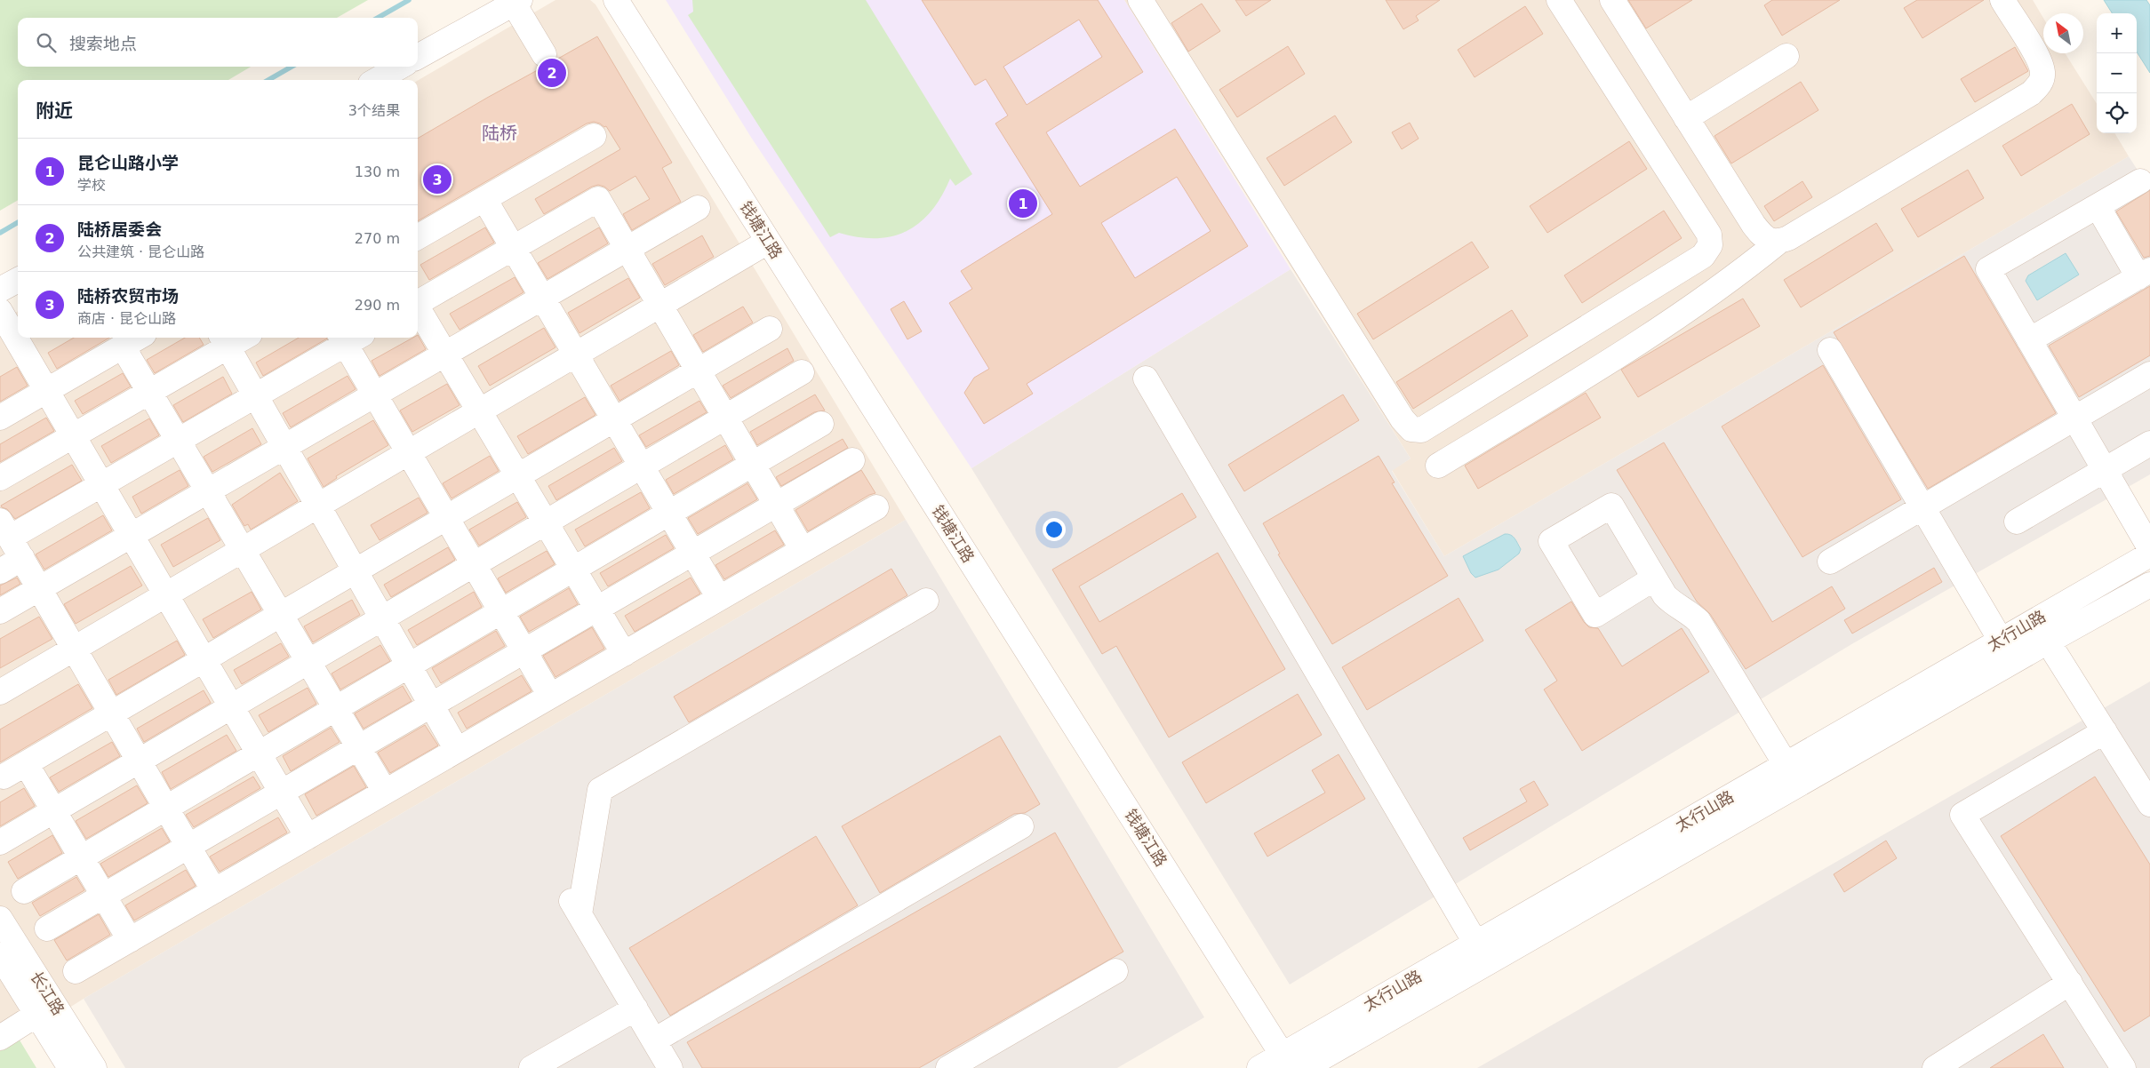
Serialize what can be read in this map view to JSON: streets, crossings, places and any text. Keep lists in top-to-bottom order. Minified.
{"streets":{"street":["钱塘江路","太行山路","长江路"]},"crossings":[["钱塘江路","太行山路"]],"districts":["陆桥"],"north":"top left","page":{"map_buttons":["+","−"],"search":"搜索地点","pins":["2","3","1"],"heading":["附近","3个结果"],"list":[{"mark":"1","name":"昆仑山路小学","note":"学校","value":"130 m"},{"mark":"2","name":"陆桥居委会","note":"公共建筑 · 昆仑山路","value":"270 m"},{"mark":"3","name":"陆桥农贸市场","note":"商店 · 昆仑山路","value":"290 m"}]}}
